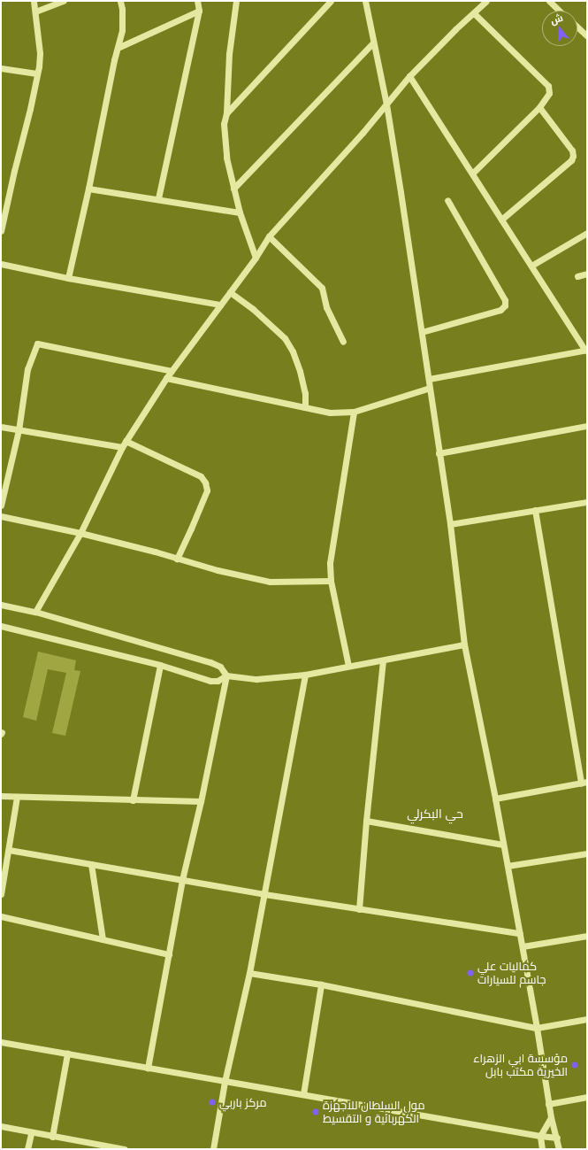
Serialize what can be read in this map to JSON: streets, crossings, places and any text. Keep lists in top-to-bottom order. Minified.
{"districts":["حي البكرلي"],"places":["كماليات علي جاسم للسيارات","مؤسسة ابي الزهراء الخيرية مكتب بابل","مركز باربي","مول السلطان للاجهزة الكهربائية و التقسيط"],"north":"top"}
